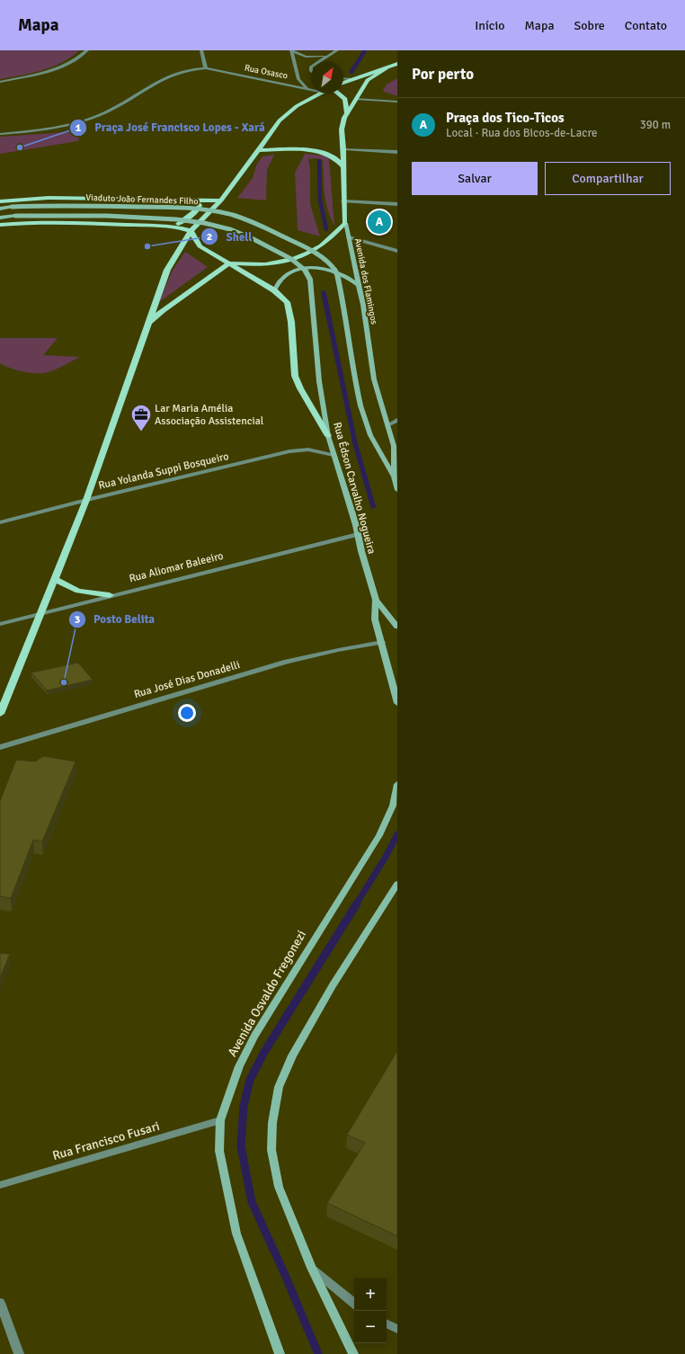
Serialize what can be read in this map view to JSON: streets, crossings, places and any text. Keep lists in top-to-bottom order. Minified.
{"streets":{"main road":["Viaduto João Fernandes Filho","Avenida dos Flamingos","Rua Édson Carvalho Nogueira","Avenida Osvaldo Fregonezi"],"street":["Rua Osasco","Rua Yolanda Suppi Bosqueiro","Rua Aliomar Baleeiro","Rua José Dias Donadelli","Rua Francisco Fusari"]},"crossings":[["Viaduto João Fernandes Filho","Avenida dos Flamingos"],["Viaduto João Fernandes Filho","Rua Édson Carvalho Nogueira"],["Rua Yolanda Suppi Bosqueiro","Rua Édson Carvalho Nogueira"],["Rua Édson Carvalho Nogueira","Rua Aliomar Baleeiro"],["Avenida Osvaldo Fregonezi","Rua Francisco Fusari"]],"places":{"other":["Praça José Francisco Lopes - Xará","Shell","Posto Belita"],"office":["Lar Maria Amélia Associação Assistencial"]},"north":"top right","page":{"header":"Mapa","nav":["Início","Mapa","Sobre","Contato"],"heading":"Por perto","list":[{"mark":"A","name":"Praça dos Tico-Ticos","note":"Local · Rua dos Bicos-de-Lacre","value":"390 m"}],"buttons":["Salvar","Compartilhar"],"pins":"A","map_buttons":["+","−"]}}
